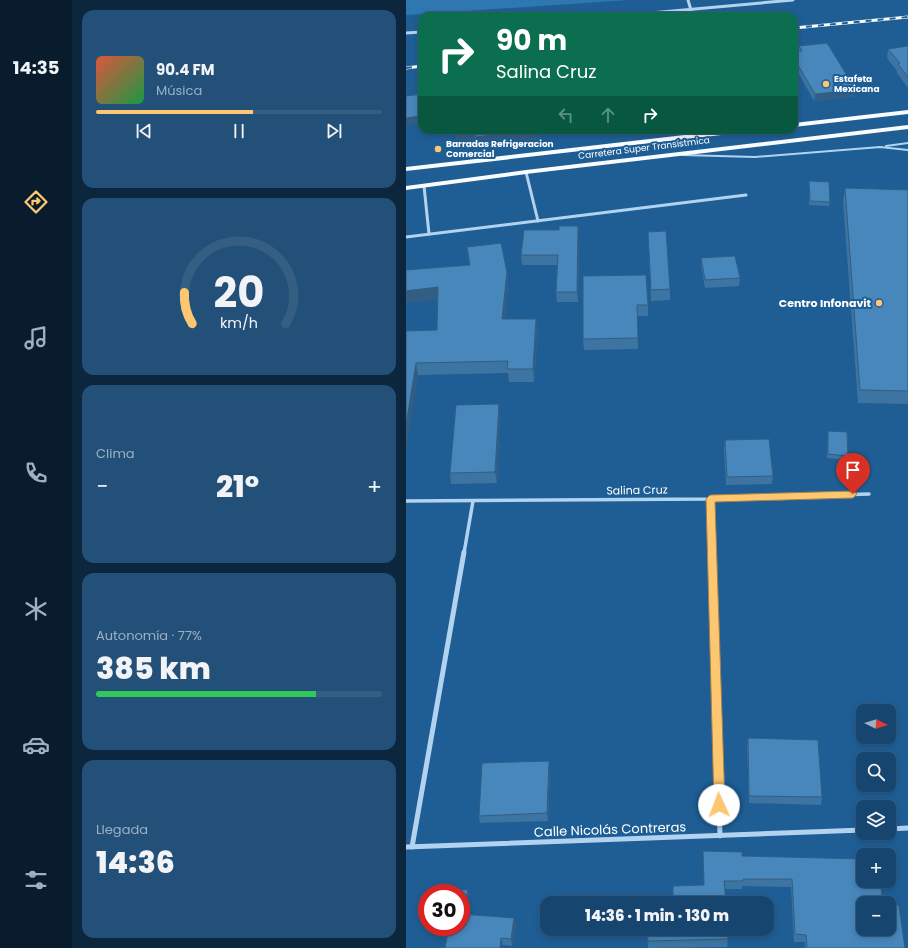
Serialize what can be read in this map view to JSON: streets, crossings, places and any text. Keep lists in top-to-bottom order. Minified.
{"streets":{"main road":["Carretera Super Transístmica"],"street":["Salina Cruz","Calle Nicolás Contreras"]},"places":["Estafeta Mexicana","Barradas Refrigeracion Comercial","Centro Infonavit"],"north":"right","page":{"tabs":"14:35","turn":["90 m","Salina Cruz"],"song":["90.4 FM","Música"],"tile":["Clima",["Autonomía · 77%","385 km"],["Llegada","14:36"]],"heat":["−","21°","+"],"map_buttons":["+","−"],"limit":"30","trip":"14:36 · 1 min · 130 m","gauge":["20","km/h"]}}
